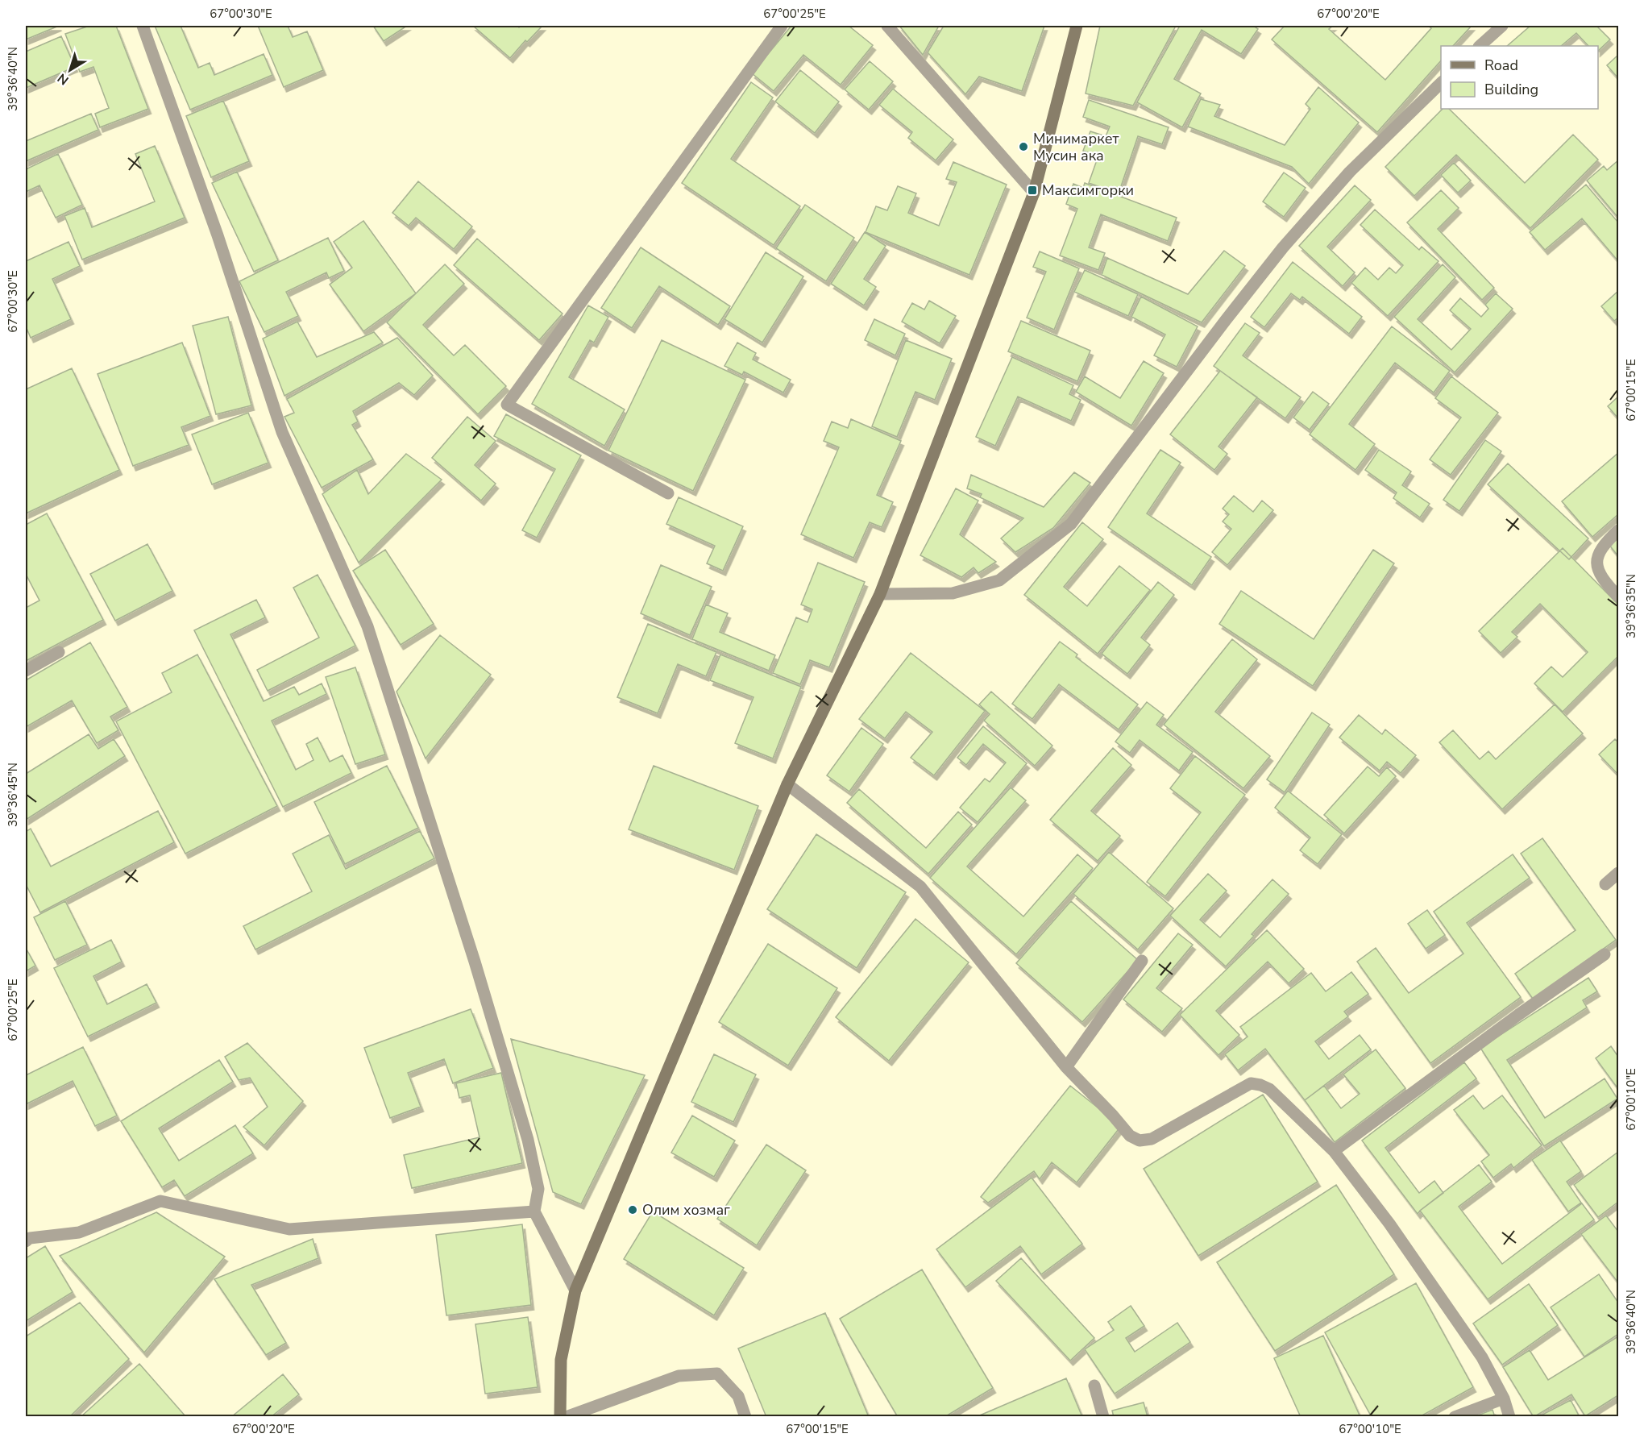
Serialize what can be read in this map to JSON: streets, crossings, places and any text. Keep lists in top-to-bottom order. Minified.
{"places":{"other":["Минимаркет Мусин ака","Олим хозмаг"],"transit":["Максимгорки"]},"legend":["Road","Building"],"north":"bottom left","coordinates":["67°00'30\"E","67°00'25\"E","67°00'20\"E","39°36'40\"N","67°00'15\"E","39°36'35\"N","39°36'45\"N","67°00'10\"E"]}
